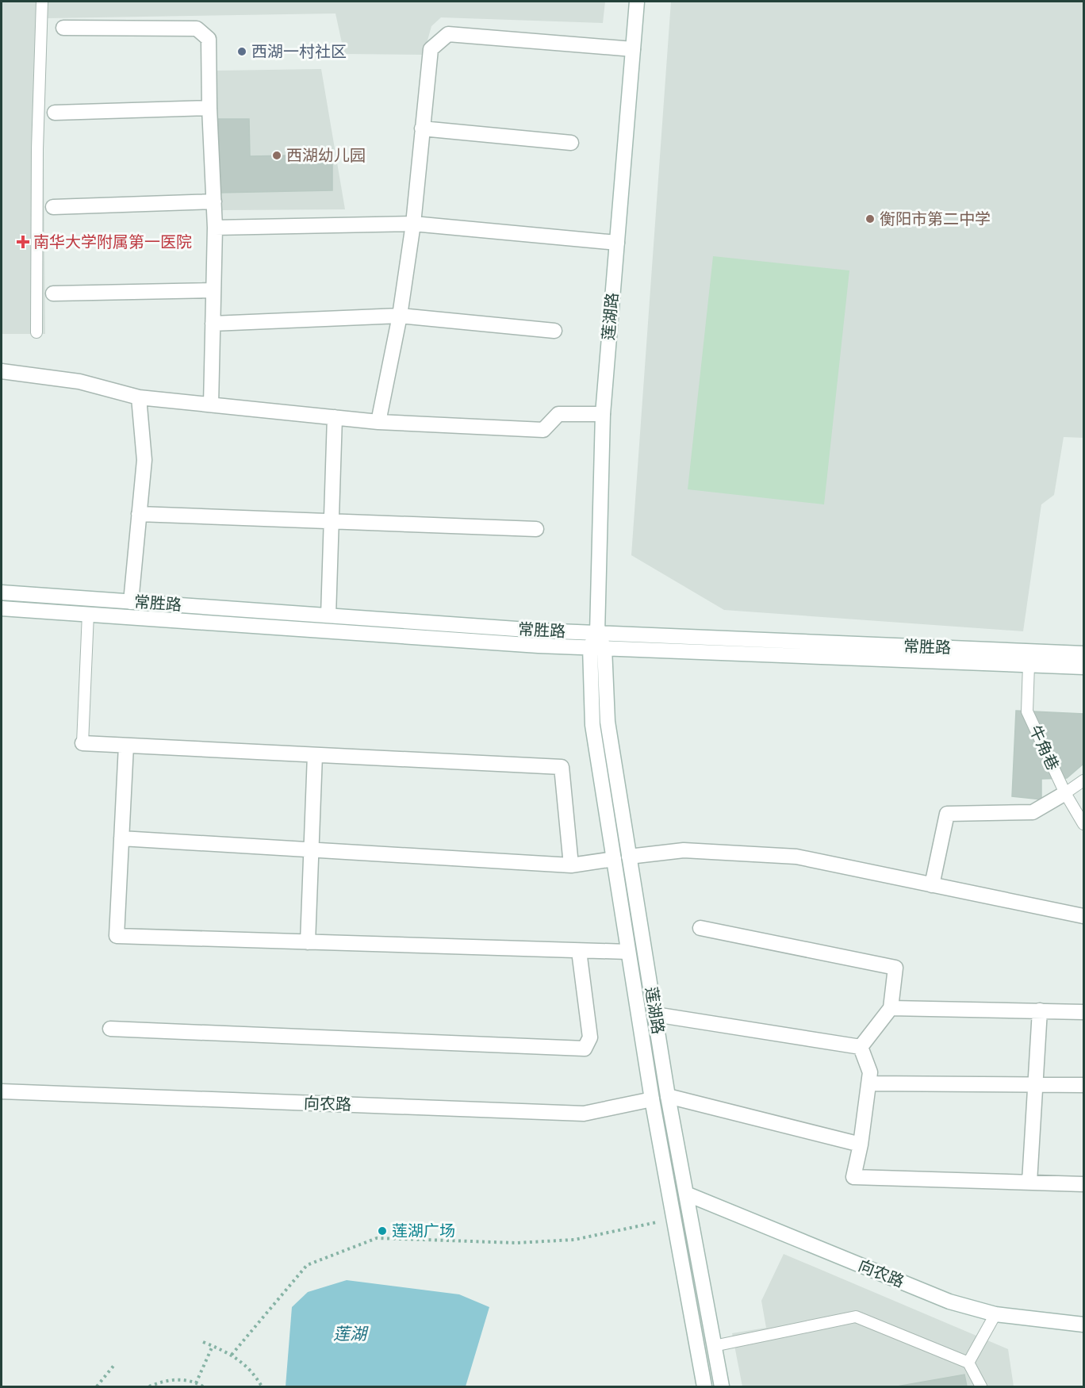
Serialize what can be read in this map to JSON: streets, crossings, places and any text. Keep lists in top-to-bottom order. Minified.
{"streets":{"street":["莲湖路","常胜路","向农路"],"lane":["牛角巷"]},"crossings":[["莲湖路","常胜路"],["莲湖路","向农路"],["常胜路","牛角巷"]],"water":["莲湖"],"places":{"other":["西湖一村社区","西湖幼儿园","衡阳市第二中学","莲湖广场"],"health":["南华大学附属第一医院"]}}
